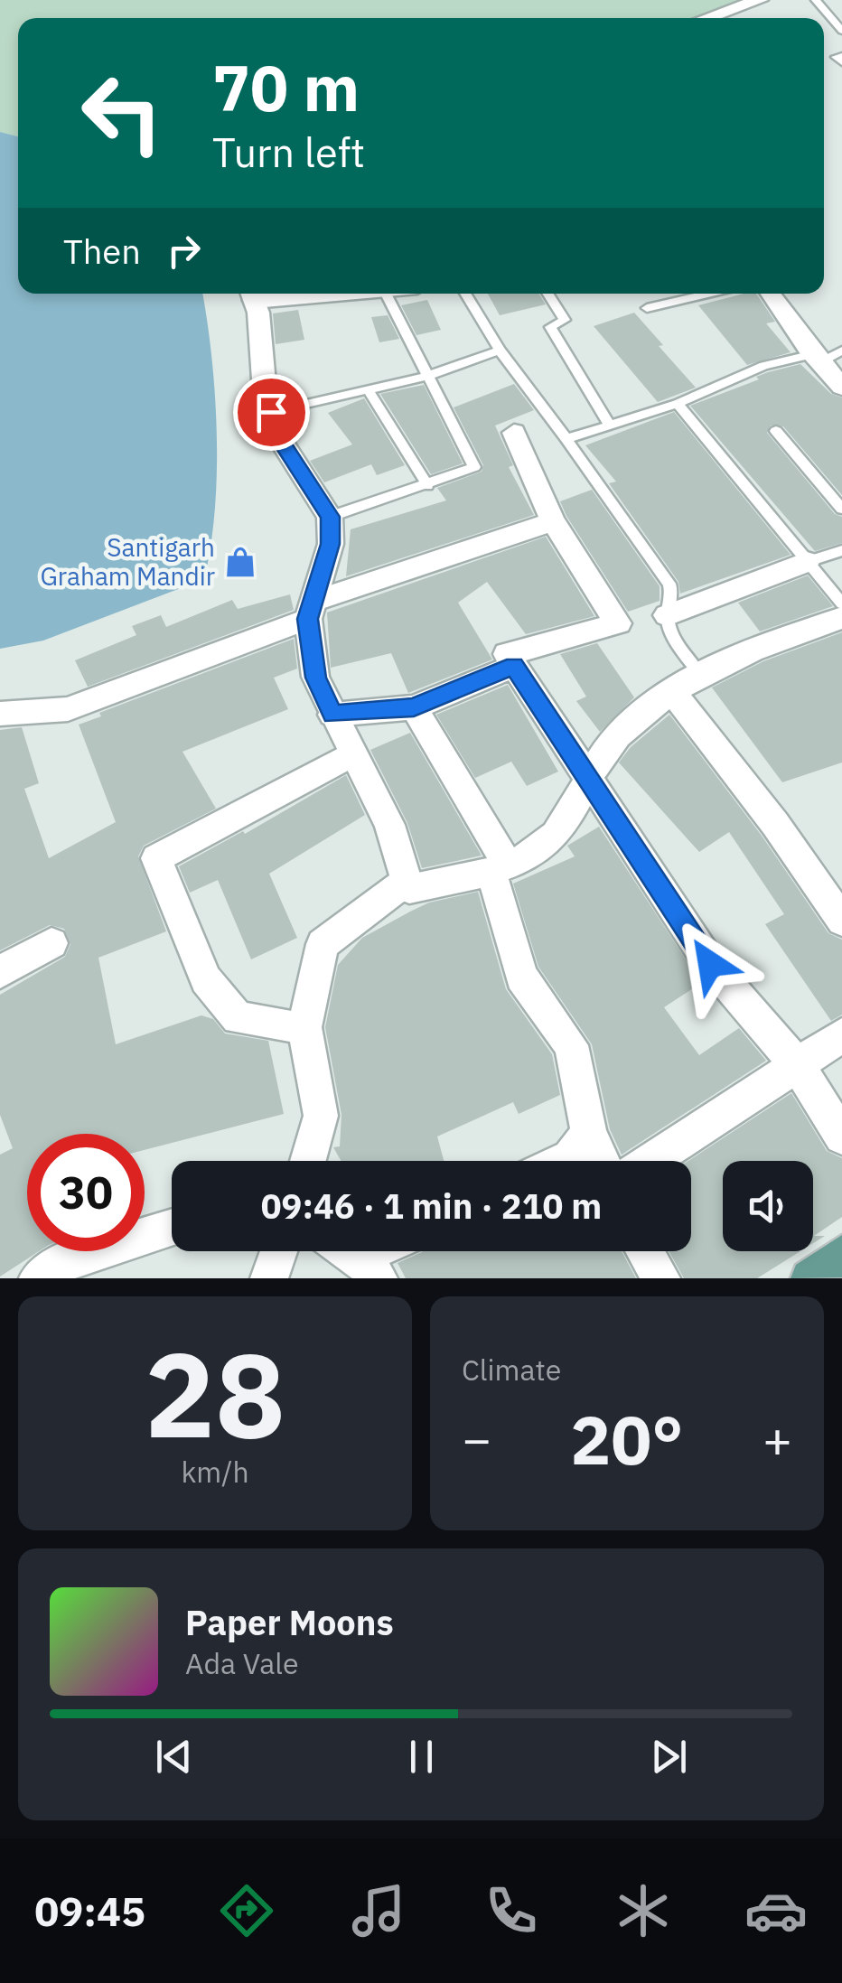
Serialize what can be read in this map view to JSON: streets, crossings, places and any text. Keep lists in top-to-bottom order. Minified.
{"places":{"shop":["Santigarh Graham Mandir"]},"page":{"turn":["70 m","Turn left"],"then":"Then","limit":"30","trip":"09:46 · 1 min · 210 m","tile":[["28","km/h"],"Climate"],"heat":["−","20°","+"],"song":["Paper Moons","Ada Vale"],"tabs":"09:45"}}
